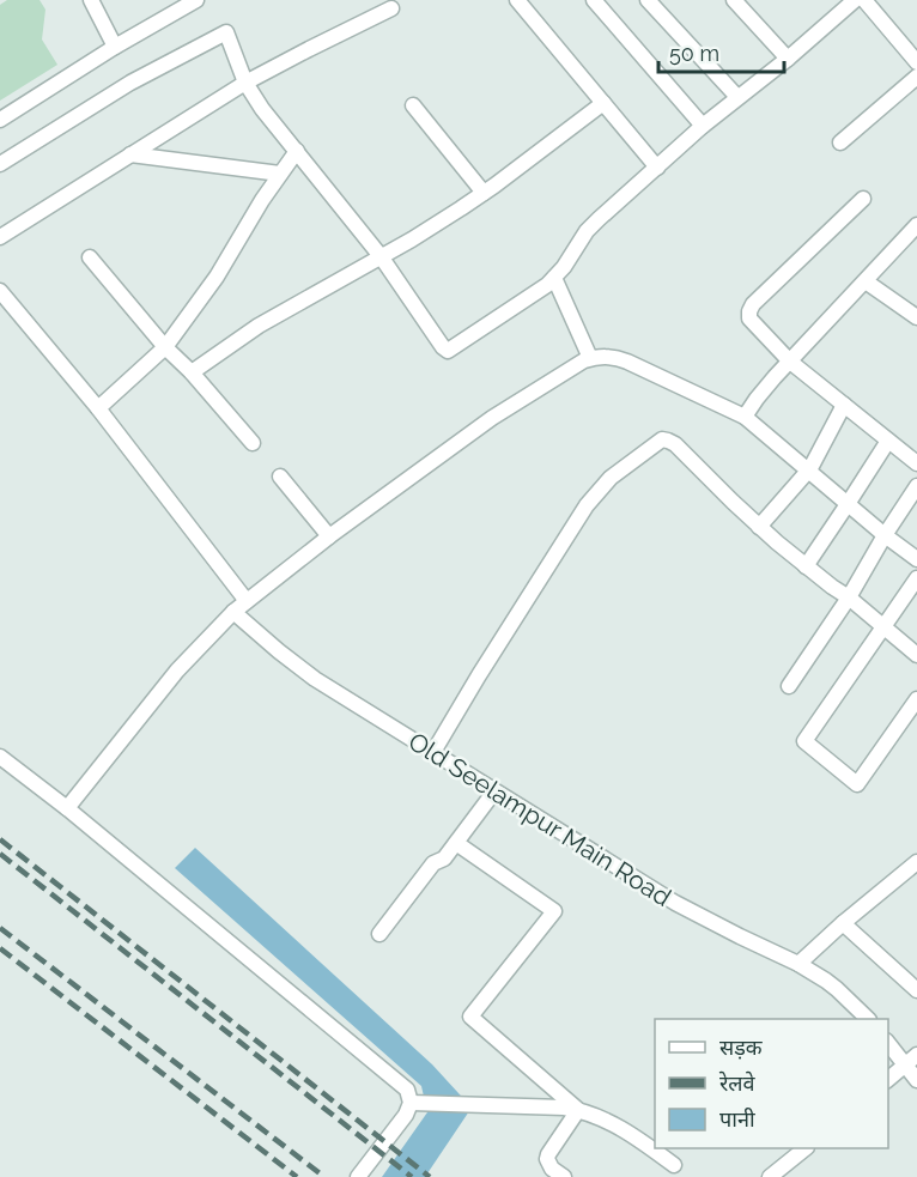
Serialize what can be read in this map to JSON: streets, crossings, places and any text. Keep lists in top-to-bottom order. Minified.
{"streets":{"street":["Old Seelampur Main Road"]},"legend":["सड़क","रेलवे","पानी"],"scale_bar":"50 m"}
